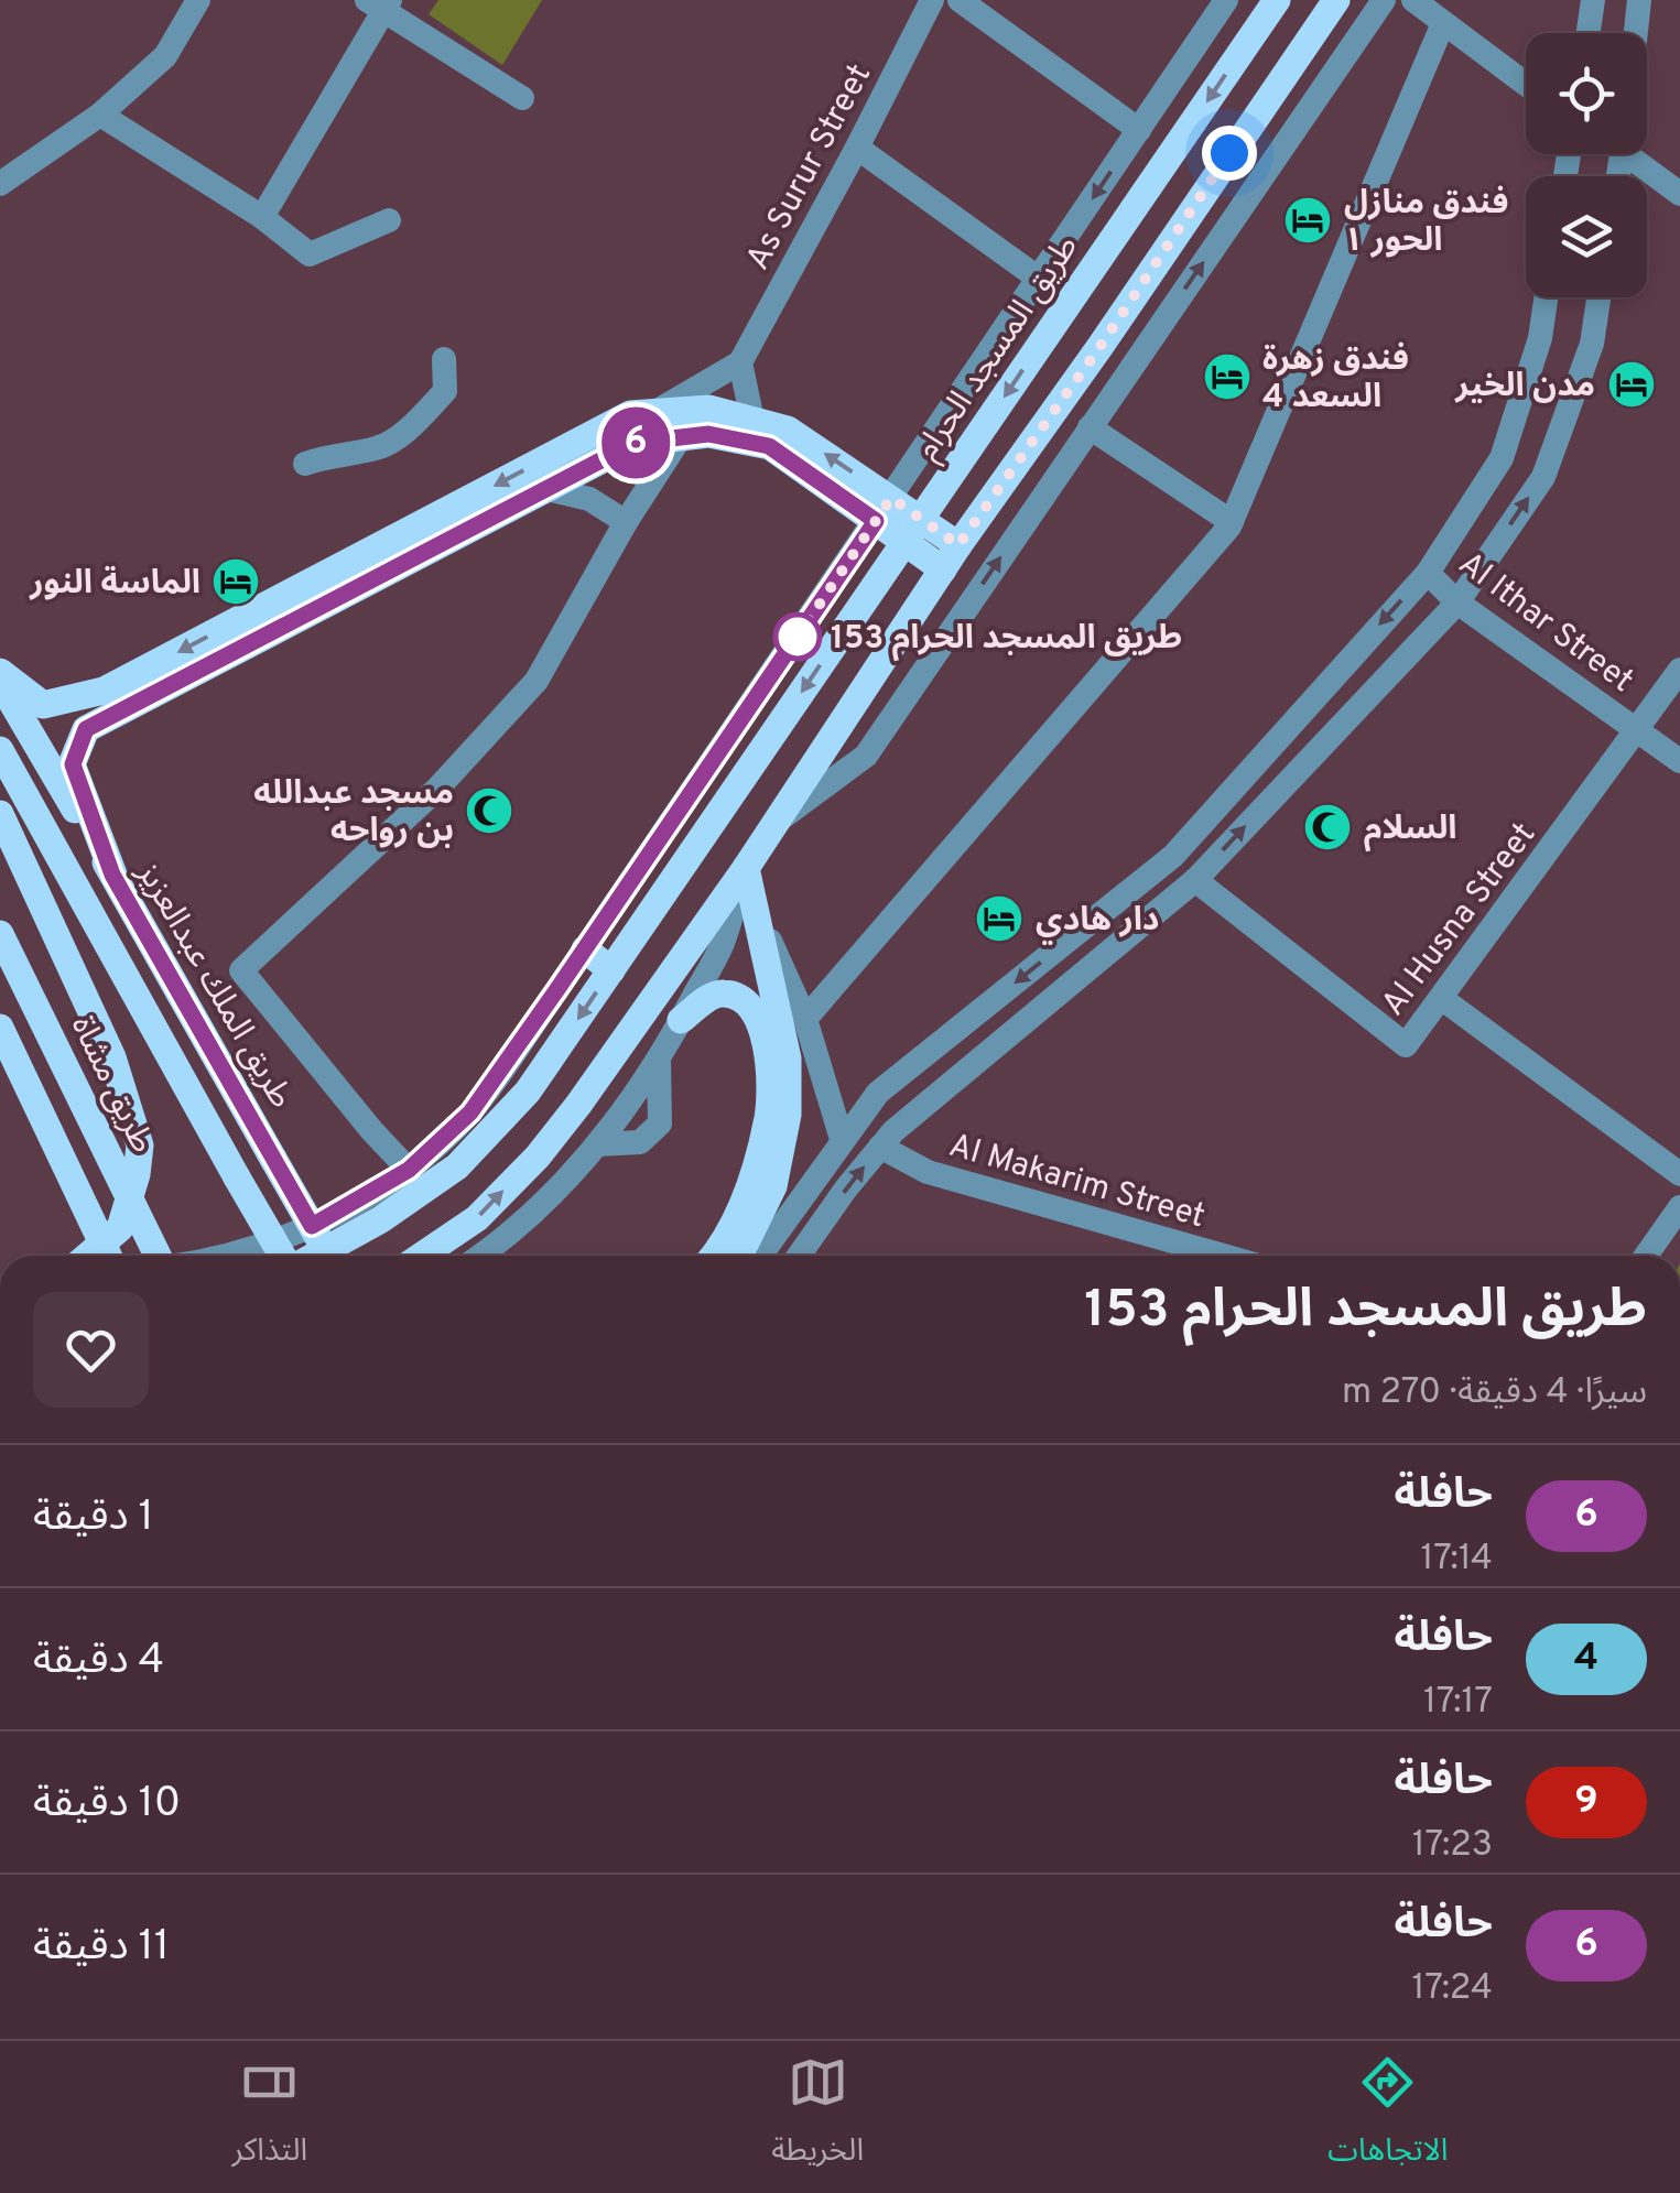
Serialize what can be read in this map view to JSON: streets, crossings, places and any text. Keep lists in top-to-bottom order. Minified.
{"streets":{"main road":["طريق المسجد الحرام","طريق الملك عبدالعزيز","طريق مشاة"],"street":["As Surur Street","Al Ithar Street","Al Husna Street","Al Makarim Street"]},"crossings":[["Al Ithar Street","Al Husna Street"]],"places":{"hotel":["فندق منازل الحور ١","فندق زهرة السعد 4","مدن الخير","الماسة النور","دار هادي"],"other":["طريق المسجد الحرام 153"],"mosque":["مسجد عبدالله بن رواحه","السلام"]},"lines":["bus line 6"],"page":{"on_map":"6","heading":["طريق المسجد الحرام 153","سيرًا · 4 دقيقة · 270 m"],"list":[{"mark":"6","name":"حافلة","note":"17:14","value":"1 دقيقة"},{"mark":"4","name":"حافلة","note":"17:17","value":"4 دقيقة"},{"mark":"9","name":"حافلة","note":"17:23","value":"10 دقيقة"},{"mark":"6","name":"حافلة","note":"17:24","value":"11 دقيقة"}],"tabs":["الاتجاهات","الخريطة","التذاكر"]}}
